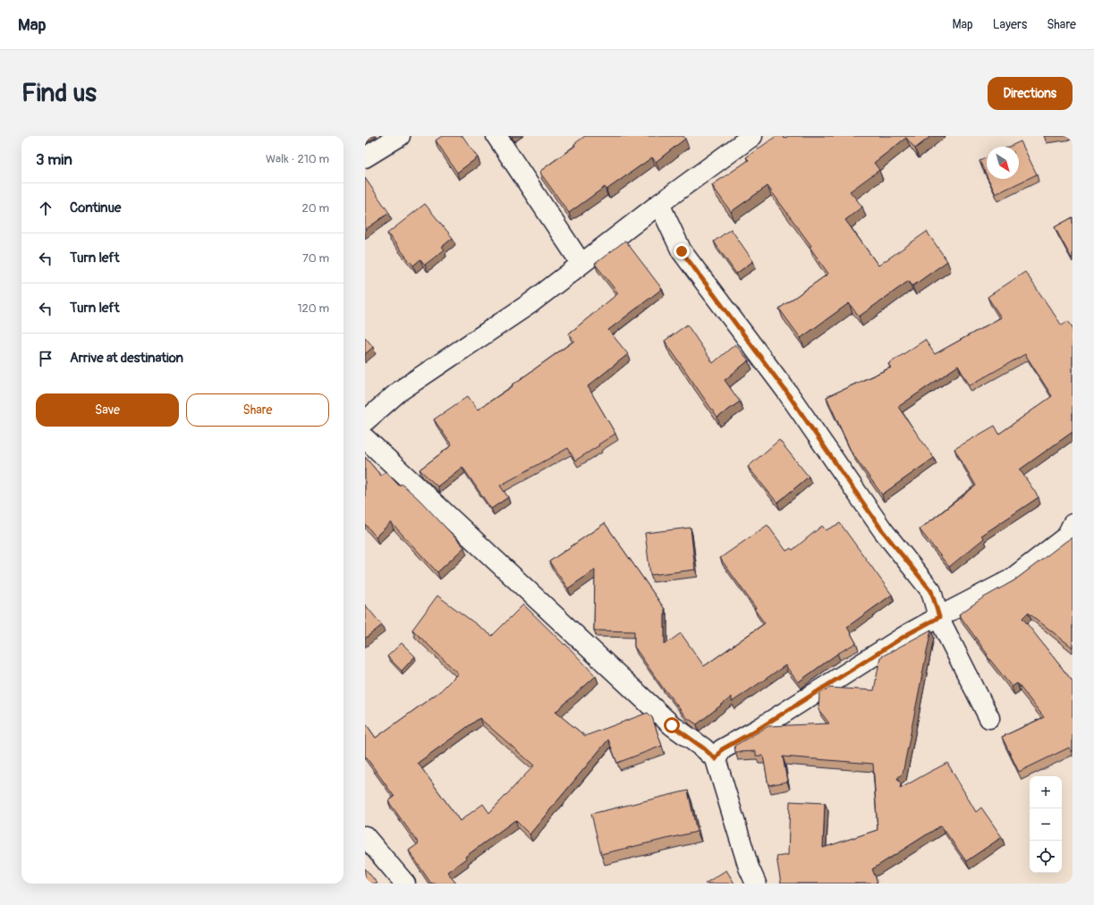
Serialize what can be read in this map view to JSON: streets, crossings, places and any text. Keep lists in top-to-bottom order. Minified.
{"north":"bottom right","page":{"header":"Map","nav":["Map","Layers","Share"],"buttons":["Directions",["Save","Share"]],"title":"Find us","heading":["3 min","Walk · 210 m"],"list":[["Continue","20 m"],["Turn left","70 m"],["Turn left","120 m"],"Arrive at destination"],"map_buttons":["+","−"]}}
